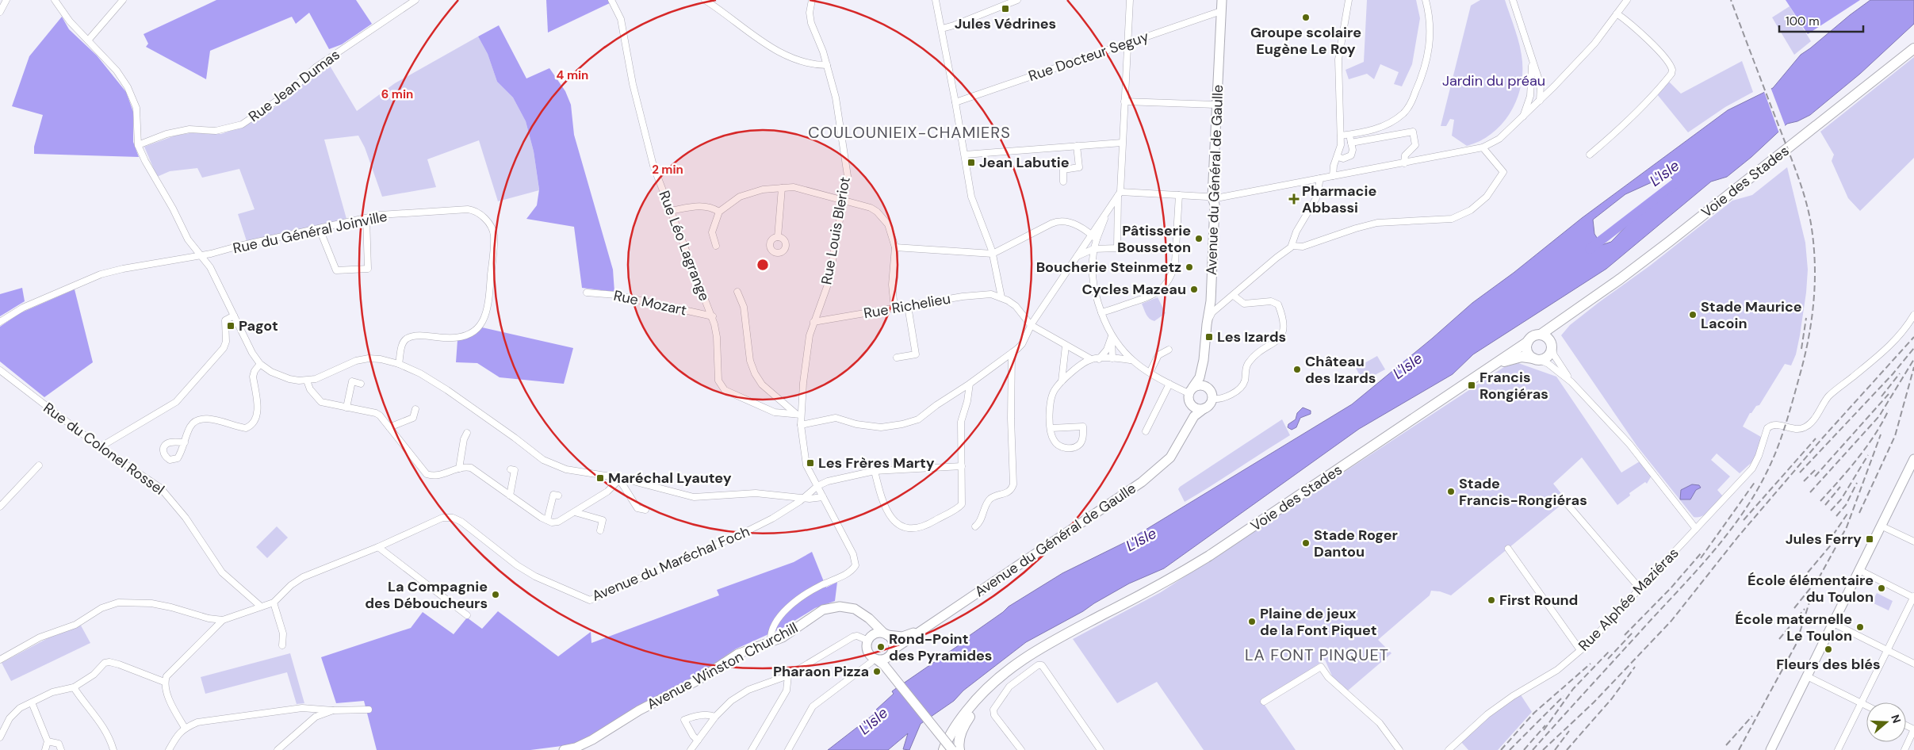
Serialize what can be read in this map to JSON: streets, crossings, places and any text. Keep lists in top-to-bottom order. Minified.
{"streets":{"main road":["Avenue du Général de Gaulle","Voie des Stades","Avenue Winston Churchill"],"street":["Rue Docteur Seguy","Rue Jean Dumas","Rue Louis Bleriot","Rue du Général Joinville","Rue Léo Lagrange","Rue Mozart","Rue Richelieu","Rue du Colonel Rossel","Avenue du Maréchal Foch","Rue Alphée Maziéras"]},"crossings":[["Rue Docteur Seguy","Avenue du Général de Gaulle"],["Avenue du Général de Gaulle","Avenue Winston Churchill"],["Rue Louis Bleriot","Rue Léo Lagrange"],["Rue Louis Bleriot","Rue Richelieu"],["Rue Louis Bleriot","Avenue du Maréchal Foch"],["Rue Louis Bleriot","Avenue Winston Churchill"],["Rue Léo Lagrange","Rue Mozart"],["Rue du Colonel Rossel","Avenue du Maréchal Foch"]],"districts":["COULOUNIEIX-CHAMIERS","LA FONT PINQUET"],"water":["L'Isle"],"parks":["Jardin du préau"],"places":{"transit":["Jules Védrines","Jean Labutie","Pagot","Les Izards","Francis Rongiéras","Les Frères Marty","Maréchal Lyautey","Jules Ferry"],"other":["Groupe scolaire Eugène Le Roy","Pâtisserie Bousseton","Boucherie Steinmetz","Cycles Mazeau","Stade Maurice Lacoin","Château des Izards","Stade Francis-Rongiéras","Stade Roger Dantou","École élémentaire du Toulon","La Compagnie des Déboucheurs","First Round","Plaine de jeux de la Font Piquet","École maternelle Le Toulon","Rond-Point des Pyramides","Fleurs des blés","Pharaon Pizza"],"health":["Pharmacie Abbassi"]},"scale_bar":"100 m","north":"right","rings":["4 min","6 min","2 min"]}
